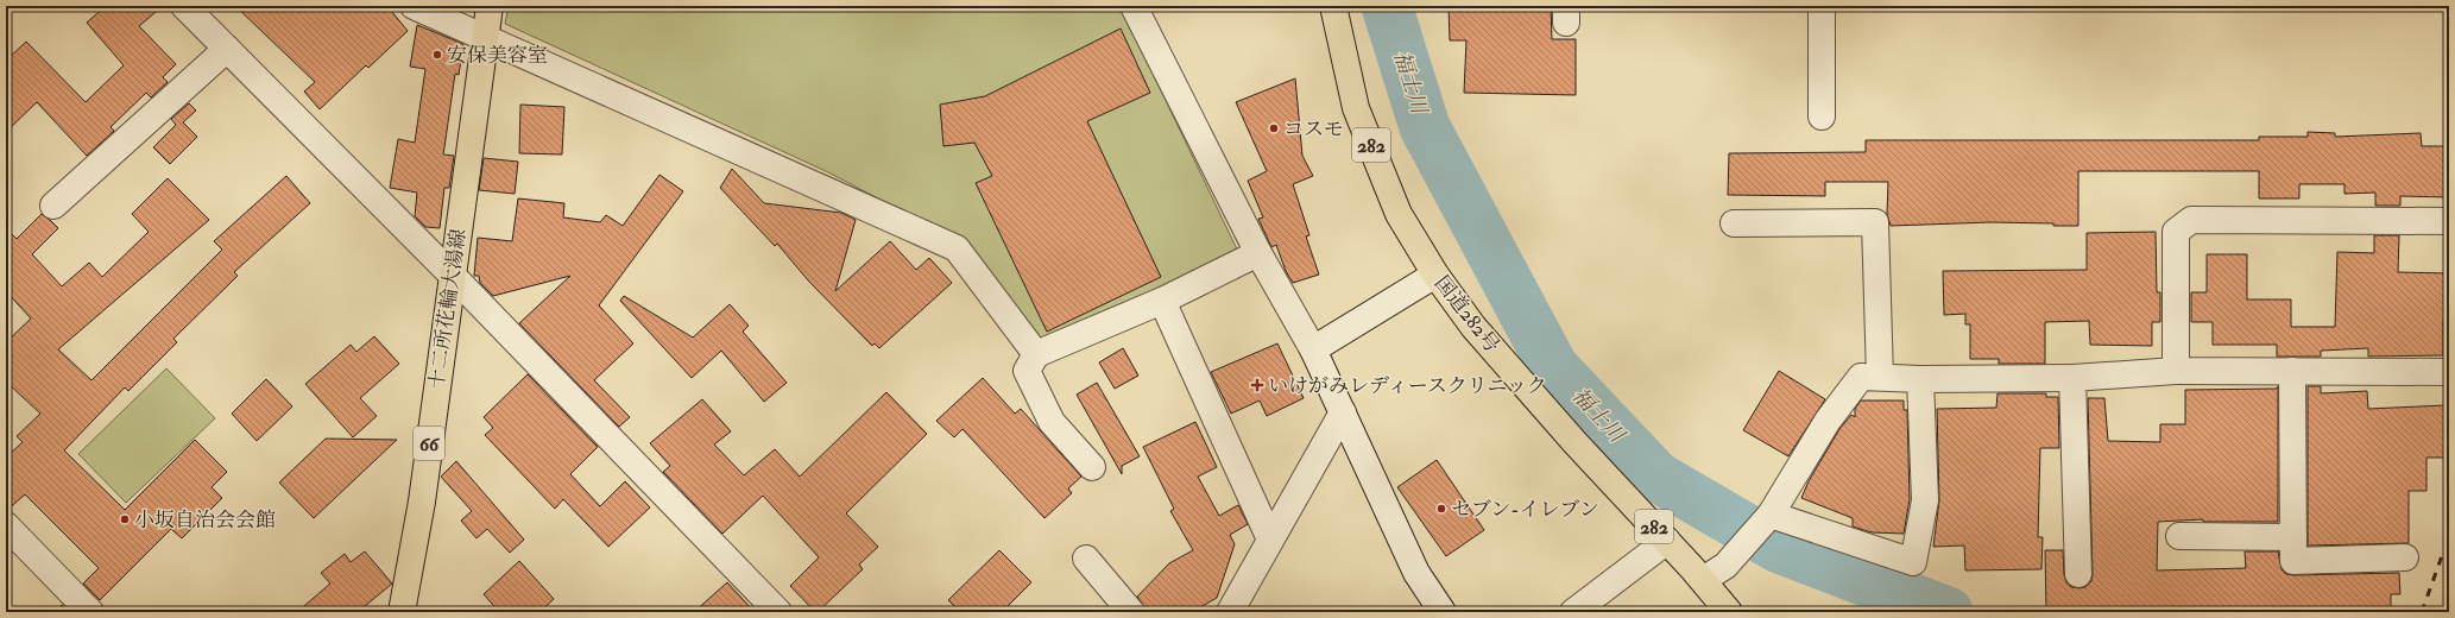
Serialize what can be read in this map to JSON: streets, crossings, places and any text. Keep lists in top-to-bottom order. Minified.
{"streets":{"main road":["282","十二所花輪大湯線","国道282号","66"]},"water":["福士川"],"places":{"other":["安保美容室","コスモ","セブン-イレブン","小坂自治会会館"],"health":["いけがみレディースクリニック"]}}
